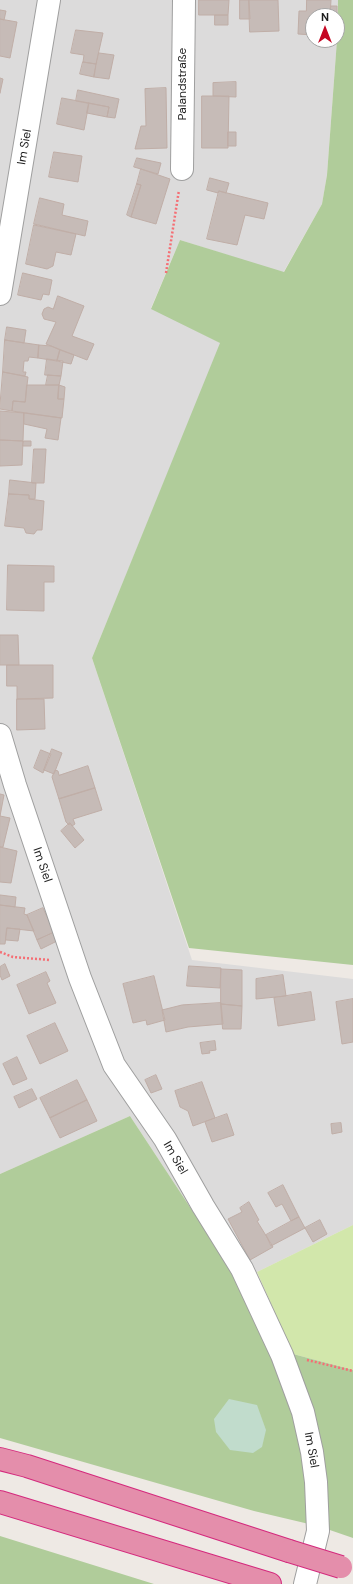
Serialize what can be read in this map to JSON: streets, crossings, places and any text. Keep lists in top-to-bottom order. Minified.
{"streets":{"street":["Palandstraße","Im Siel"]},"north":"top"}
